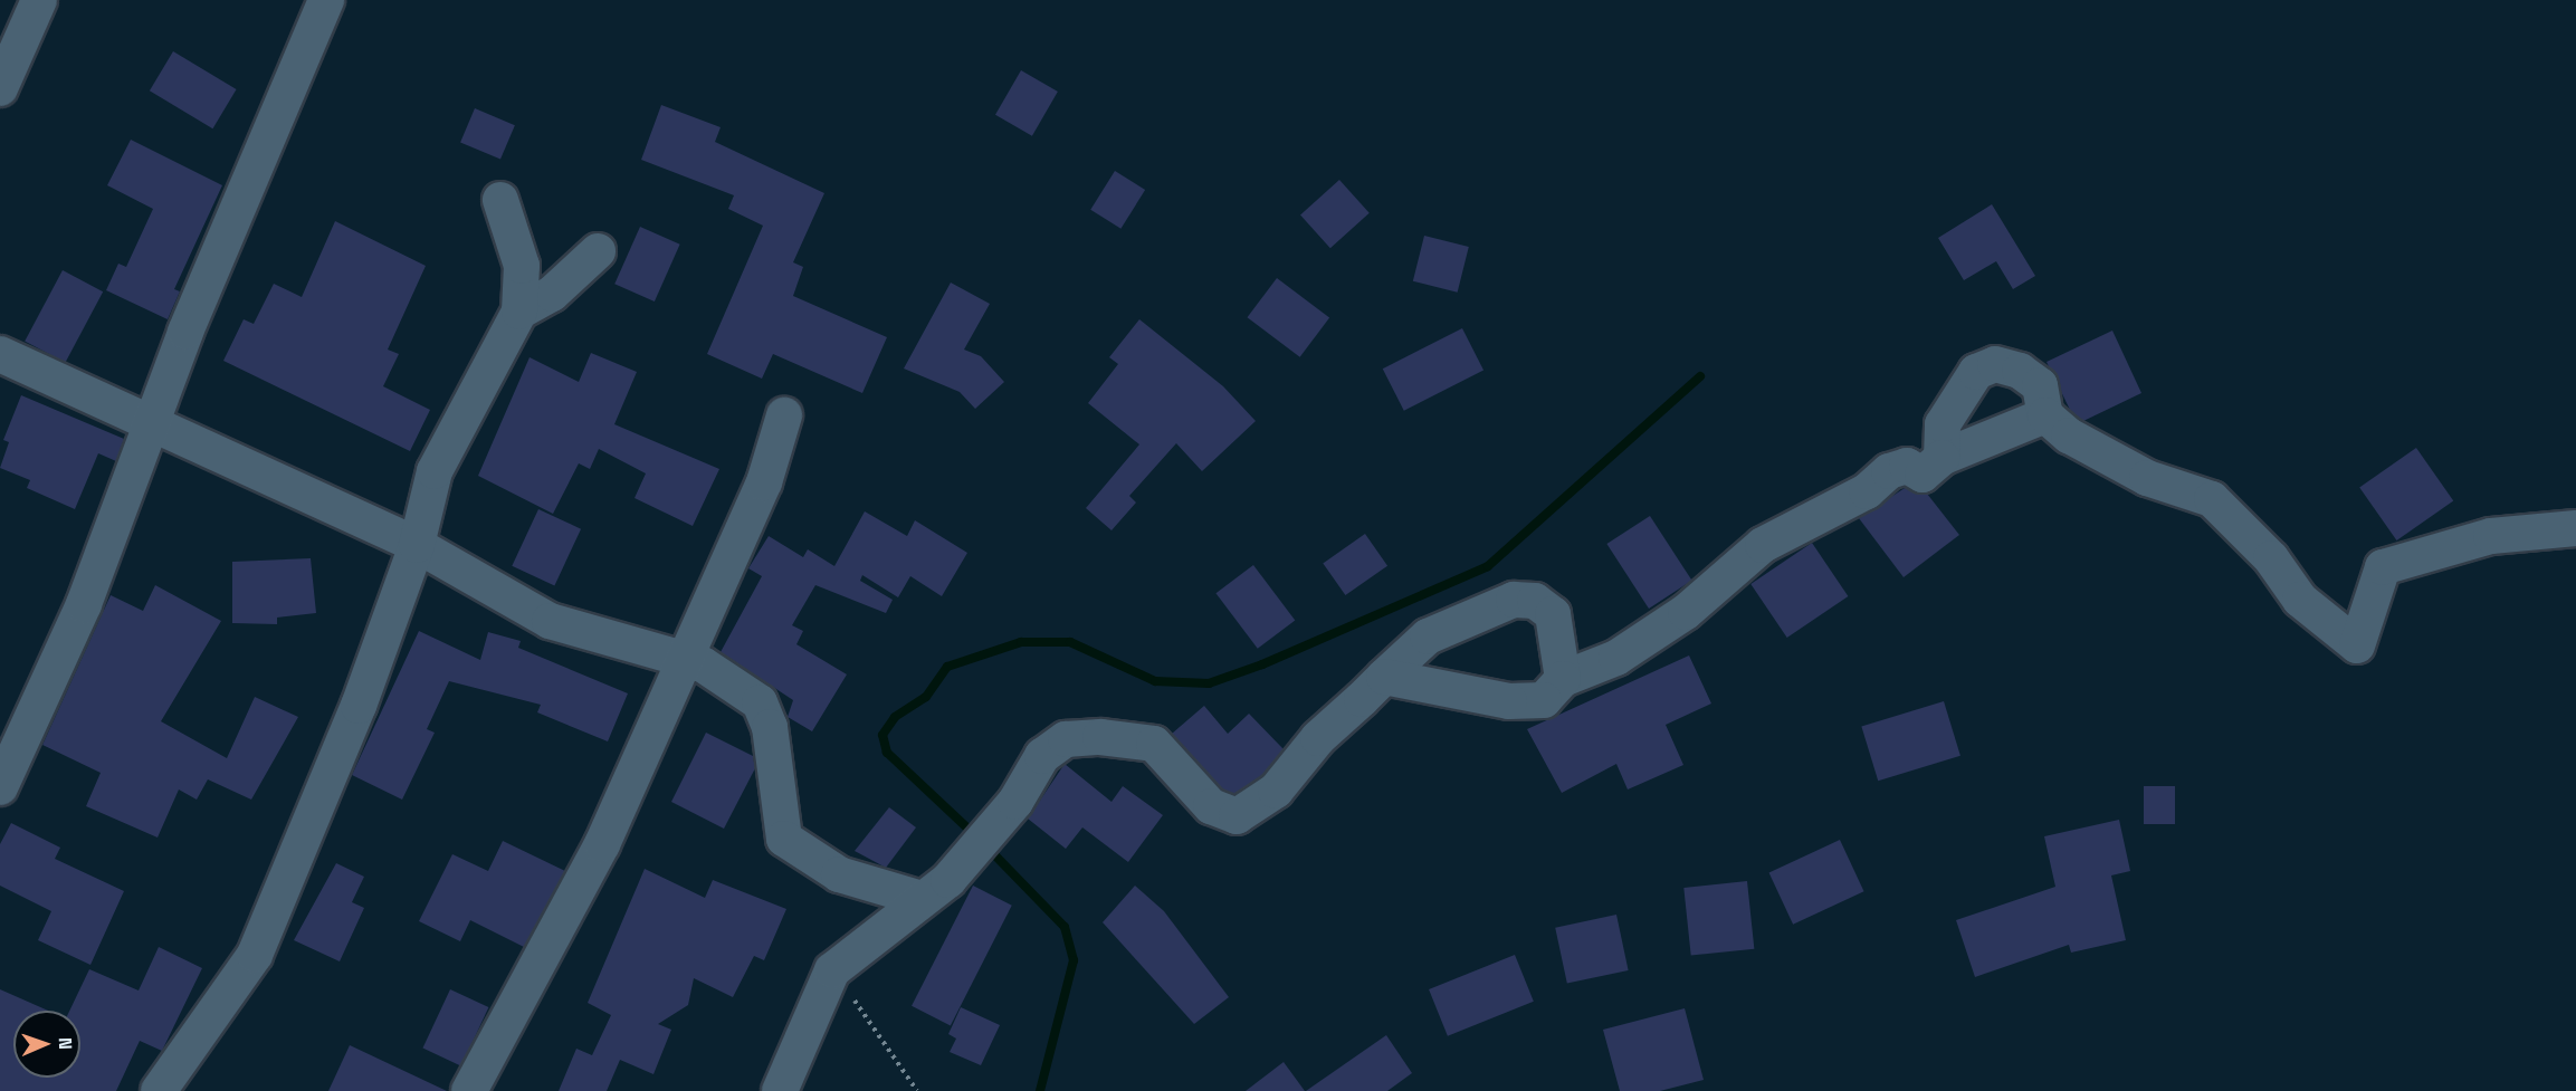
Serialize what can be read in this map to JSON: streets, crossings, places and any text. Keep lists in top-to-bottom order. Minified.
{"north":"right"}
